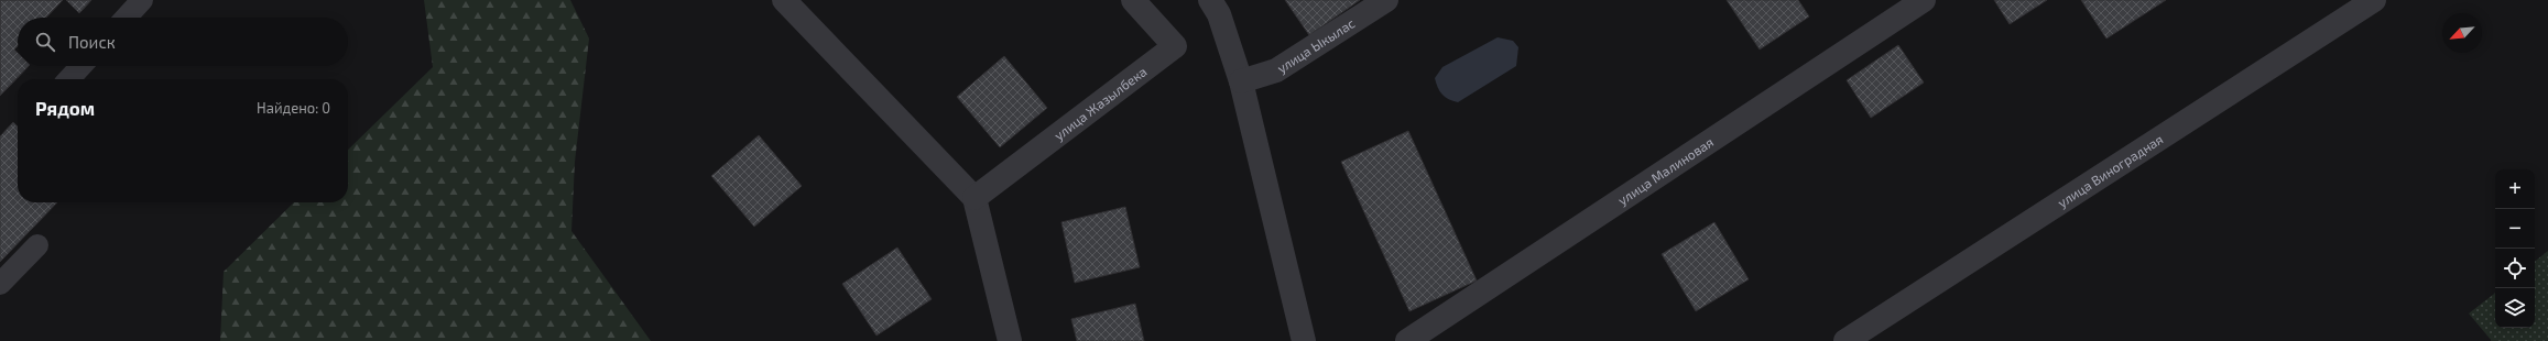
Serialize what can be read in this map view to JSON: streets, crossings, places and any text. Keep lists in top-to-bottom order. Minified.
{"streets":{"street":["улица Ыкылас","улица Жазылбека","улица Малиновая","улица Виноградная"]},"north":"bottom left","page":{"search":"Поиск","heading":["Рядом","Найдено: 0"],"map_buttons":["+","−"]}}
